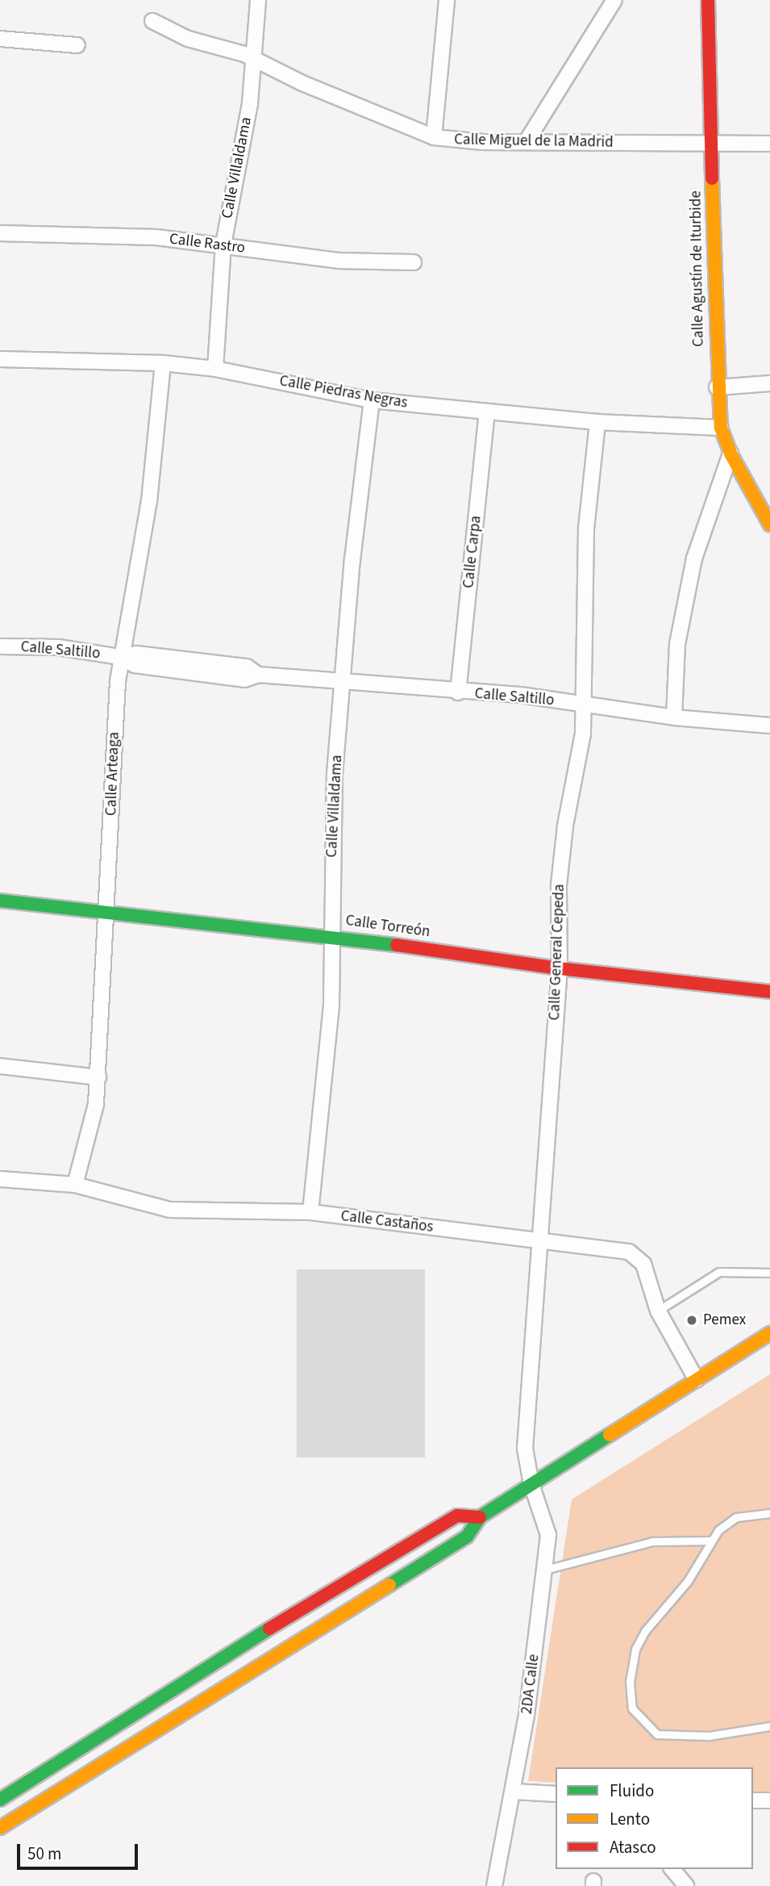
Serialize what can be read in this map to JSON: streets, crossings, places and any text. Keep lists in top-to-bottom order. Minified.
{"streets":{"main road":["Calle Agustín de Iturbide","Calle Torreón"],"street":["Calle Miguel de la Madrid","Calle Villaldama","Calle Rastro","Calle Piedras Negras","Calle Carpa","Calle Saltillo","Calle Arteaga","Calle General Cepeda","Calle Castaños","2DA Calle"]},"crossings":[["Calle Miguel de la Madrid","Calle Villaldama"],["Calle Miguel de la Madrid","Calle Agustín de Iturbide"],["Calle Villaldama","Calle Rastro"],["Calle Villaldama","Calle Piedras Negras"],["Calle Villaldama","Calle Saltillo"],["Calle Villaldama","Calle Torreón"],["Calle Villaldama","Calle Castaños"],["Calle Agustín de Iturbide","Calle Piedras Negras"],["Calle Piedras Negras","Calle Carpa"],["Calle Piedras Negras","Calle Arteaga"],["Calle Piedras Negras","Calle General Cepeda"],["Calle Carpa","Calle Saltillo"],["Calle Saltillo","Calle Arteaga"],["Calle Saltillo","Calle General Cepeda"],["Calle Arteaga","Calle Torreón"],["Calle Arteaga","Calle Castaños"],["Calle Torreón","Calle General Cepeda"],["Calle General Cepeda","Calle Castaños"],["Calle General Cepeda","2DA Calle"]],"places":["Pemex"],"legend":["Fluido","Lento","Atasco"],"scale_bar":"50 m"}
